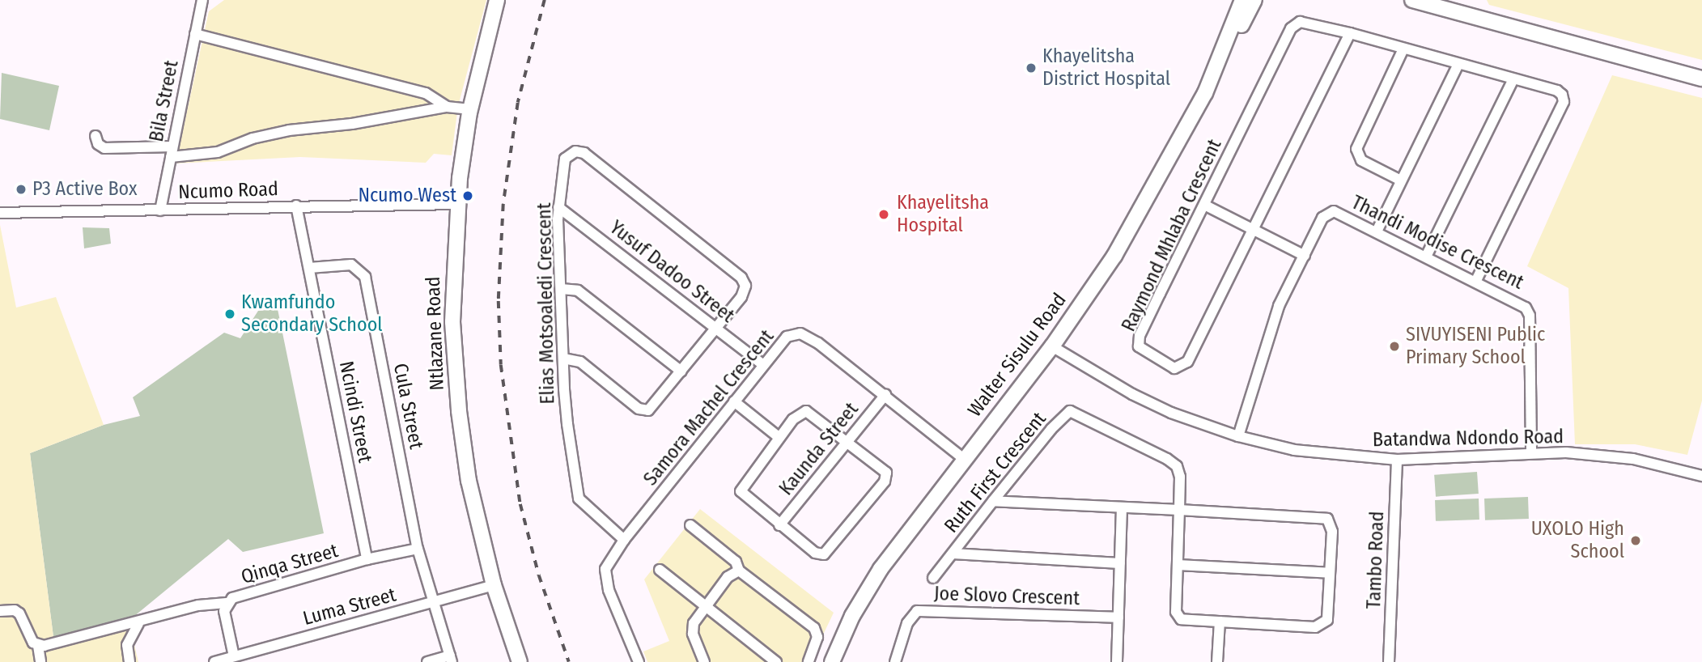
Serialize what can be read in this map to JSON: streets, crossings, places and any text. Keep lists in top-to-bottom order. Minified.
{"streets":{"street":["Bila Street","Ncumo Road","Raymond Mhlaba Crescent","Thandi Modise Crescent","Yusuf Dadoo Street","Elias Motsoaledi Crescent","Ntlazane Road","Walter Sisulu Road","Cula Street","Samora Machel Crescent","Ncindi Street","Batandwa Ndondo Road","Kaunda Street","Ruth First Crescent","Tambo Road","Qinqa Street","Joe Slovo Crescent","Luma Street"]},"crossings":[["Bila Street","Ncumo Road"],["Ncumo Road","Ntlazane Road"],["Ncumo Road","Ncindi Street"],["Raymond Mhlaba Crescent","Thandi Modise Crescent"],["Thandi Modise Crescent","Batandwa Ndondo Road"],["Yusuf Dadoo Street","Elias Motsoaledi Crescent"],["Yusuf Dadoo Street","Samora Machel Crescent"],["Elias Motsoaledi Crescent","Samora Machel Crescent"],["Ntlazane Road","Luma Street"],["Walter Sisulu Road","Samora Machel Crescent"],["Walter Sisulu Road","Batandwa Ndondo Road"],["Cula Street","Ncindi Street"],["Cula Street","Qinqa Street"],["Cula Street","Luma Street"],["Samora Machel Crescent","Kaunda Street"],["Ncindi Street","Qinqa Street"],["Batandwa Ndondo Road","Tambo Road"],["Qinqa Street","Luma Street"]],"places":["Khayelitsha District Hospital","P3 Active Box","Ncumo West","Khayelitsha Hospital","Kwamfundo Secondary School","SIVUYISENI Public Primary School","UXOLO High School"]}
